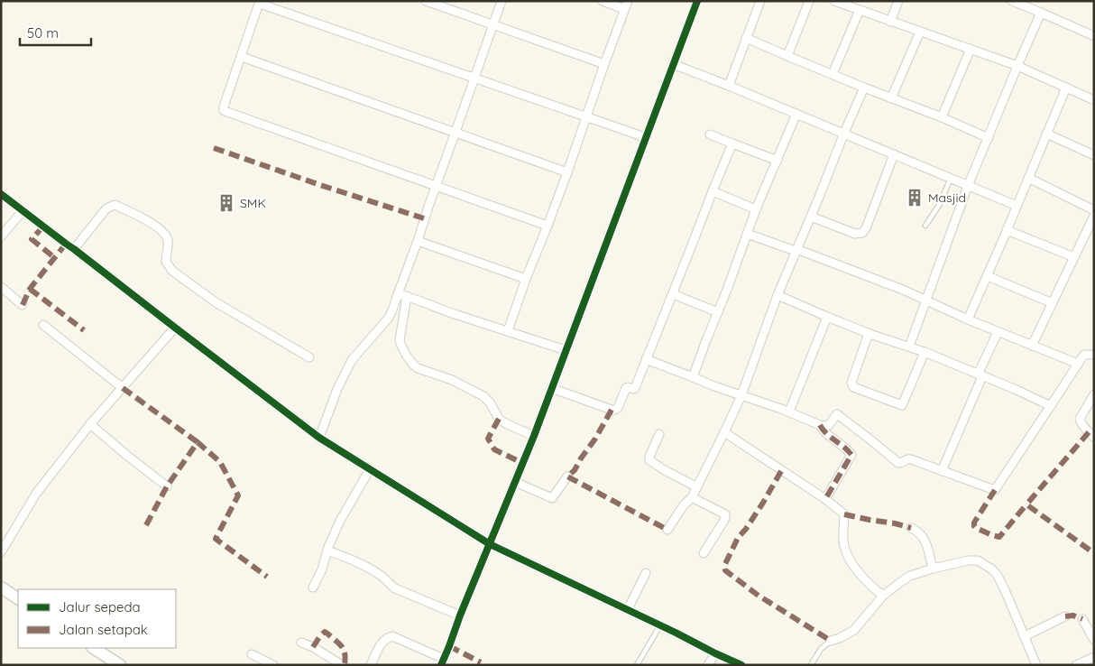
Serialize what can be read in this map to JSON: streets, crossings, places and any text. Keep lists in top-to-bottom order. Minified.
{"places":{"building":["Masjid","SMK"]},"legend":["Jalur sepeda","Jalan setapak"],"scale_bar":"50 m"}
